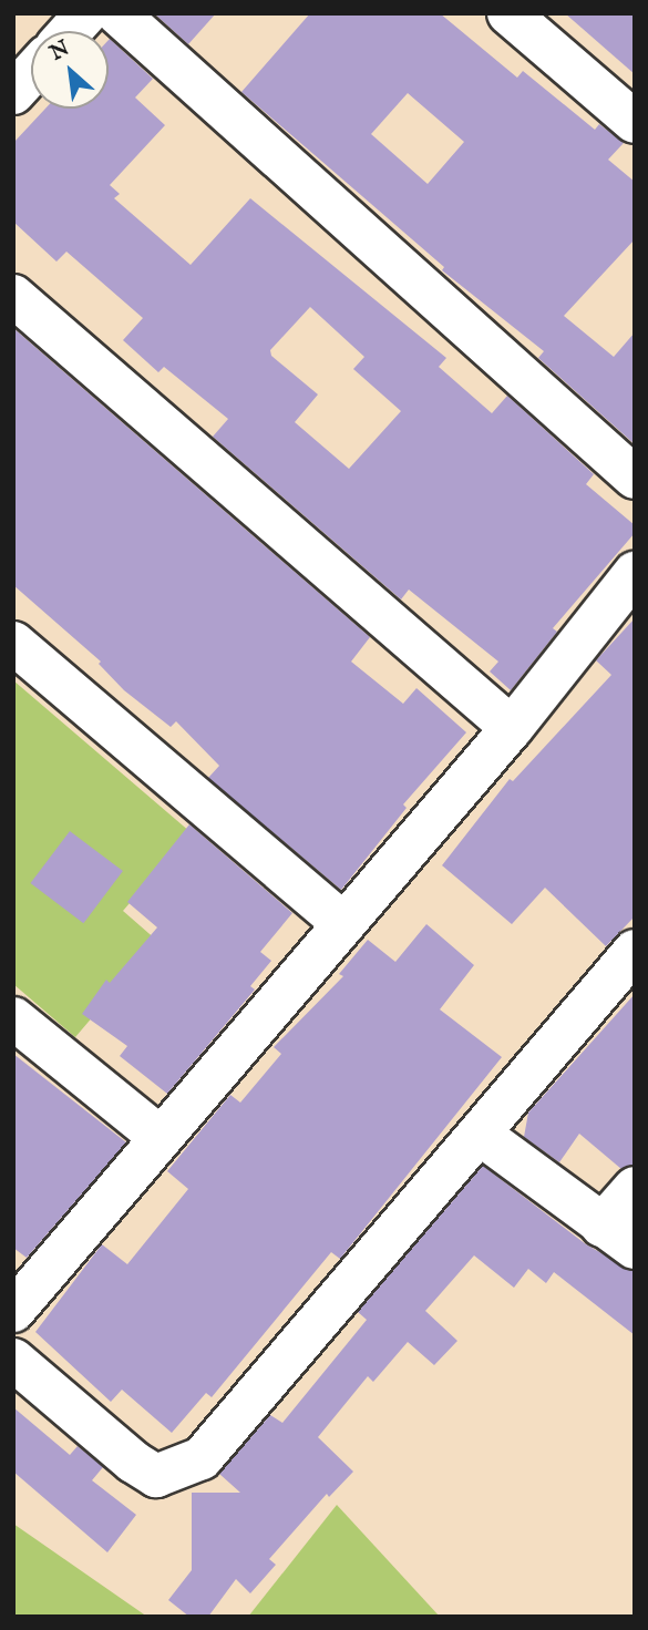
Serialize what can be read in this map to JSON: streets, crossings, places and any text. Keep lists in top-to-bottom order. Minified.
{"north":"top left"}
